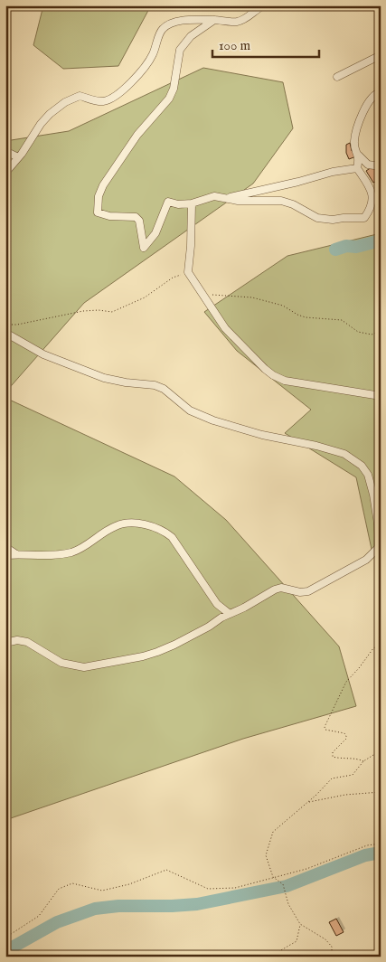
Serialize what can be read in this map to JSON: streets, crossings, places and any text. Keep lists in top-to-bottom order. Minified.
{"scale_bar":"100 m"}
